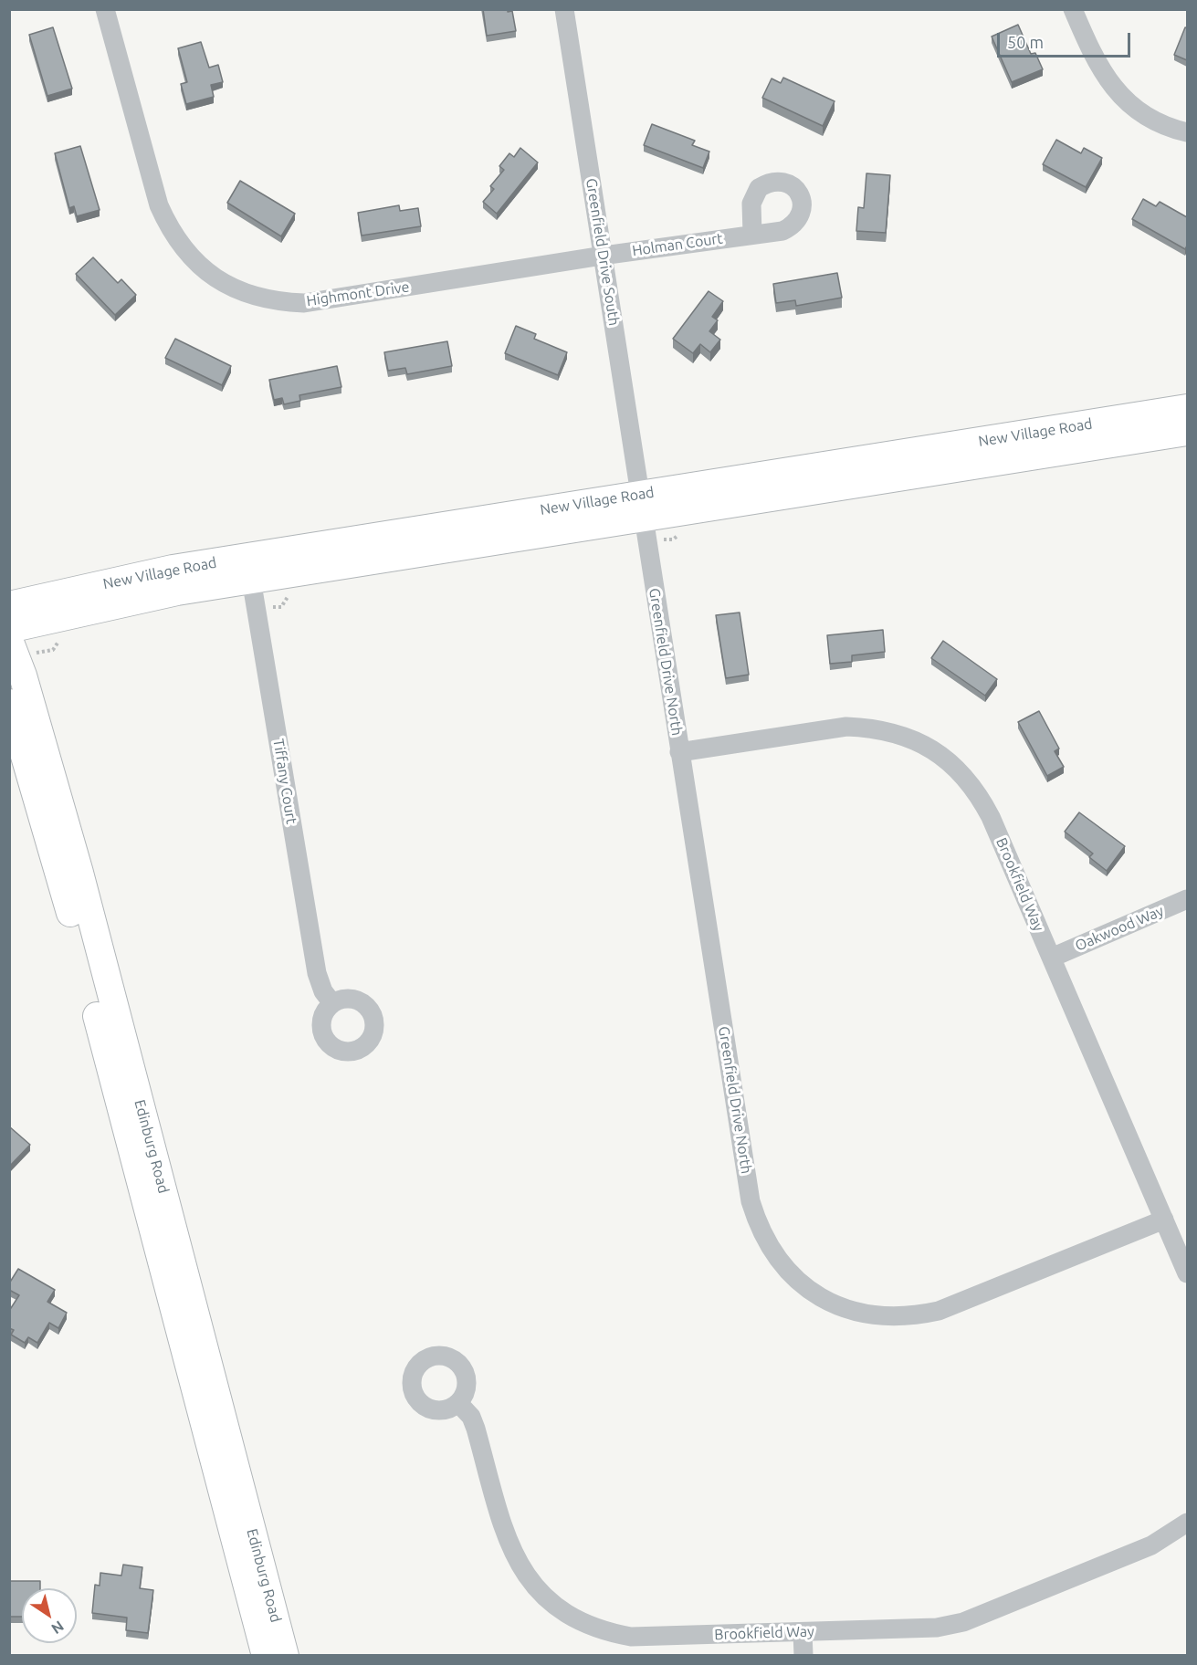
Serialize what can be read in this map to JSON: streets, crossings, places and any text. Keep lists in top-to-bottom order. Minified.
{"streets":{"main road":["New Village Road","Edinburg Road"],"street":["Holman Court","Greenfield Drive South","Highmont Drive","Greenfield Drive North","Tiffany Court","Brookfield Way","Oakwood Way"]},"crossings":[["Holman Court","Greenfield Drive South"],["Holman Court","Highmont Drive"],["Greenfield Drive South","Highmont Drive"],["Greenfield Drive South","New Village Road"],["Greenfield Drive South","Greenfield Drive North"],["New Village Road","Greenfield Drive North"],["New Village Road","Tiffany Court"],["Greenfield Drive North","Brookfield Way"],["Brookfield Way","Oakwood Way"]],"scale_bar":"50 m","north":"bottom right"}
